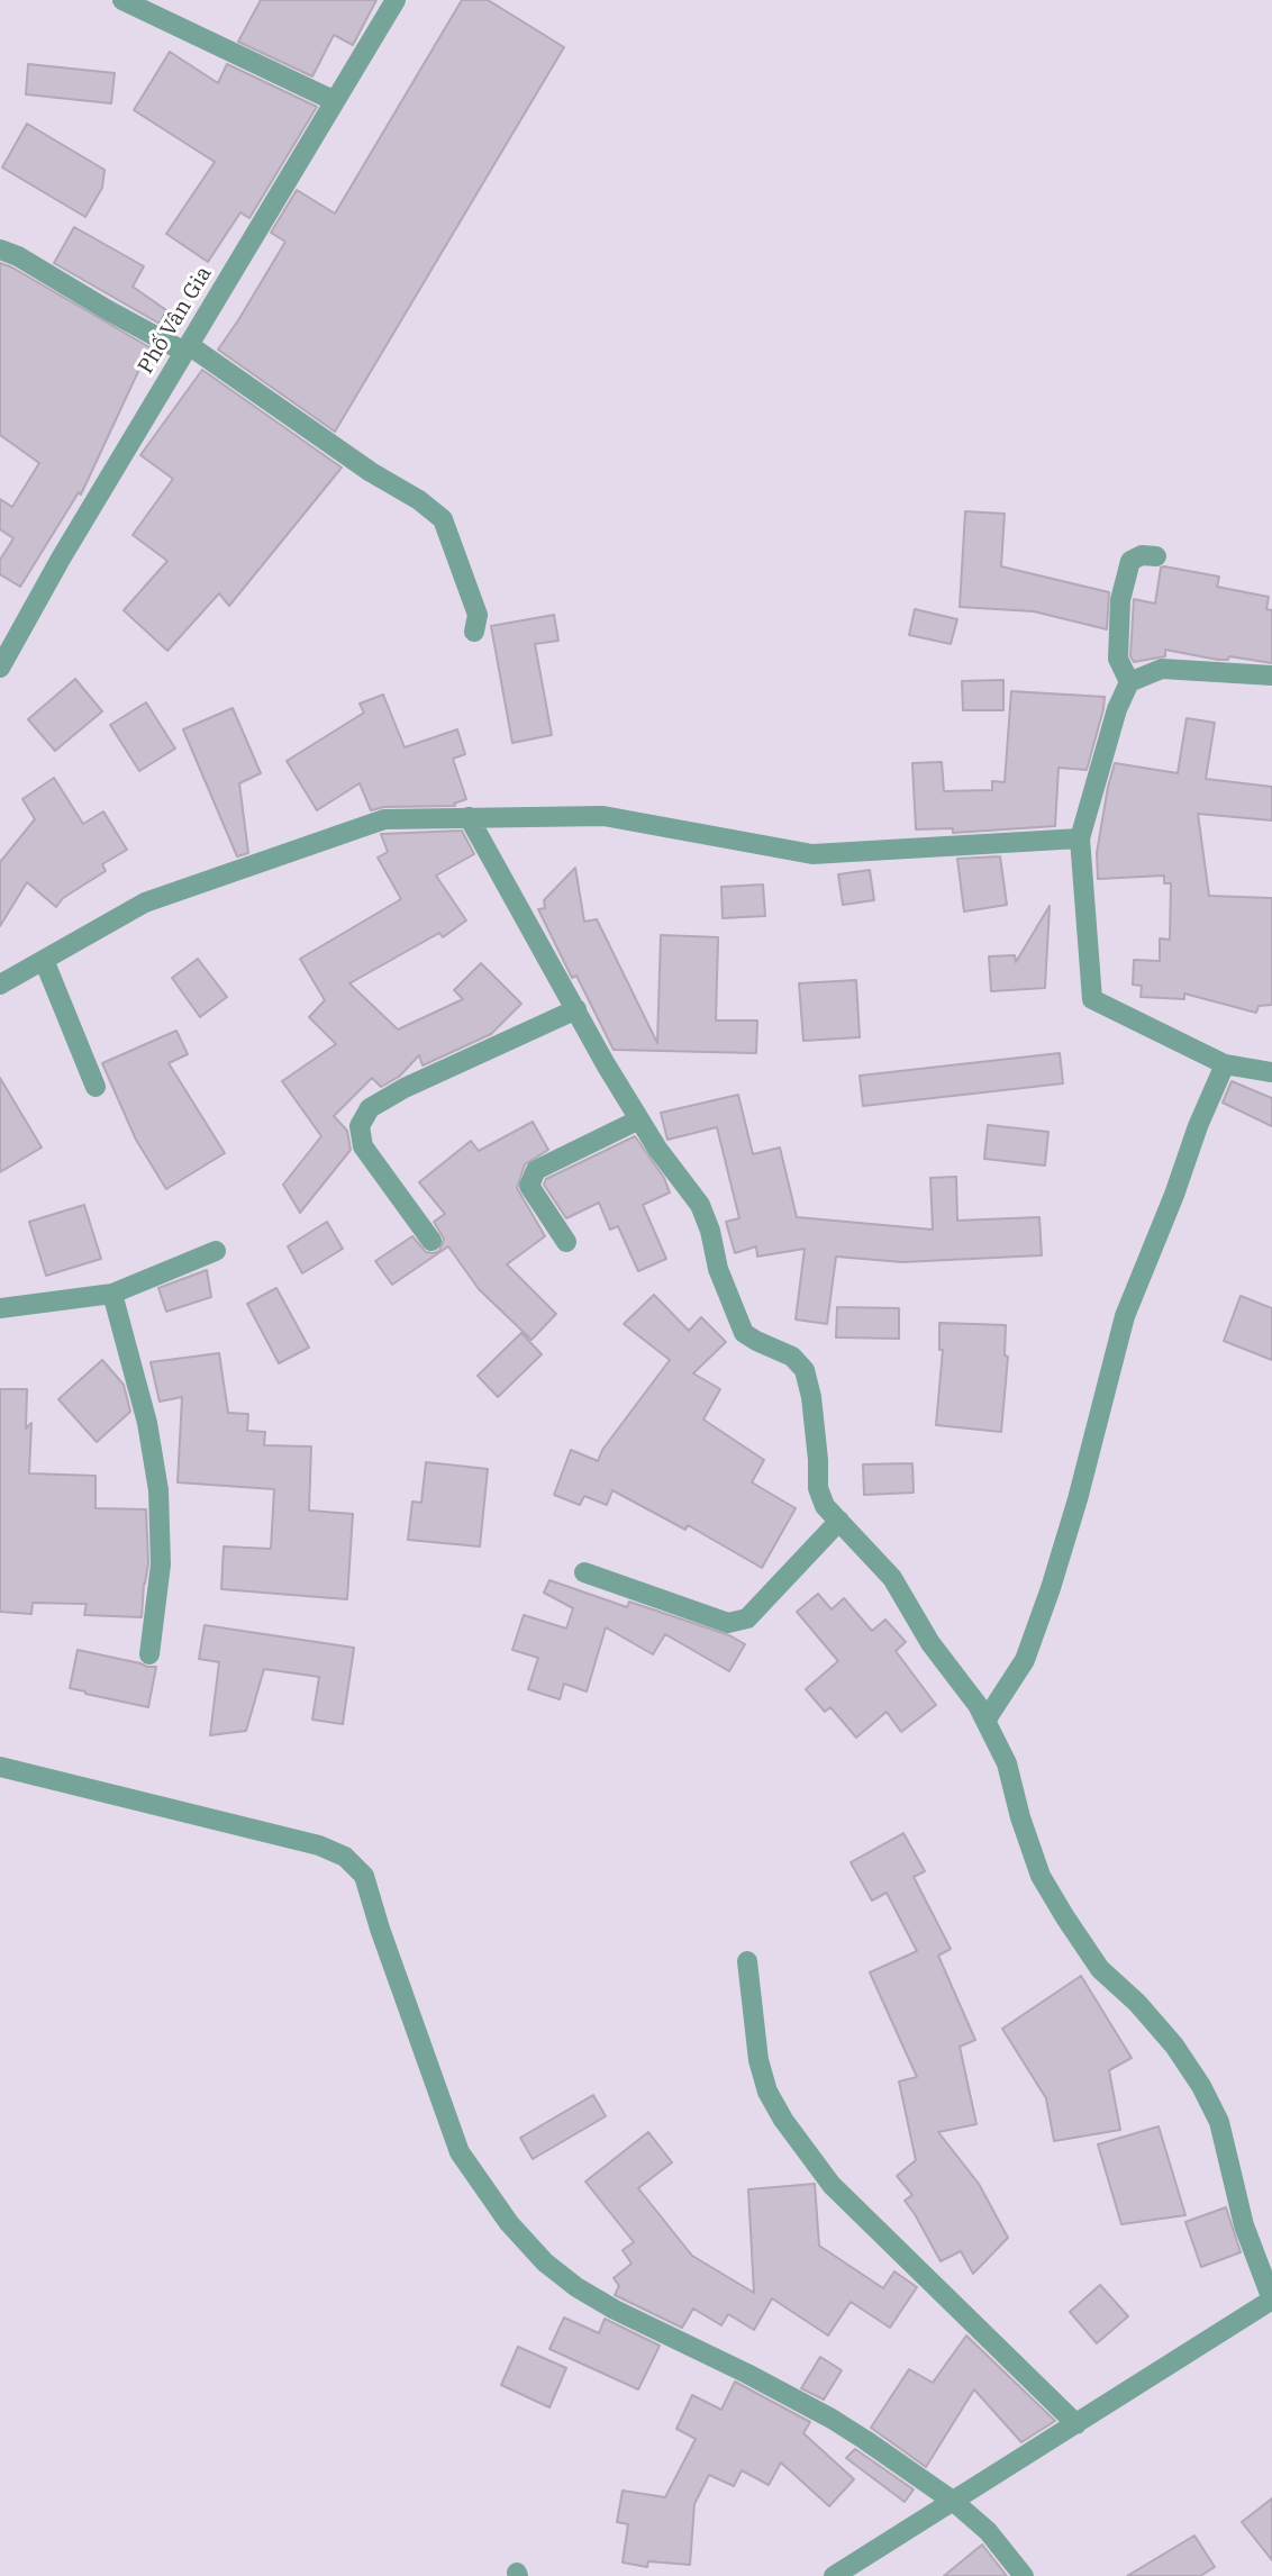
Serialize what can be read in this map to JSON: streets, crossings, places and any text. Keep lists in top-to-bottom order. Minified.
{"streets":{"street":["Phố Vân Gia"]}}
